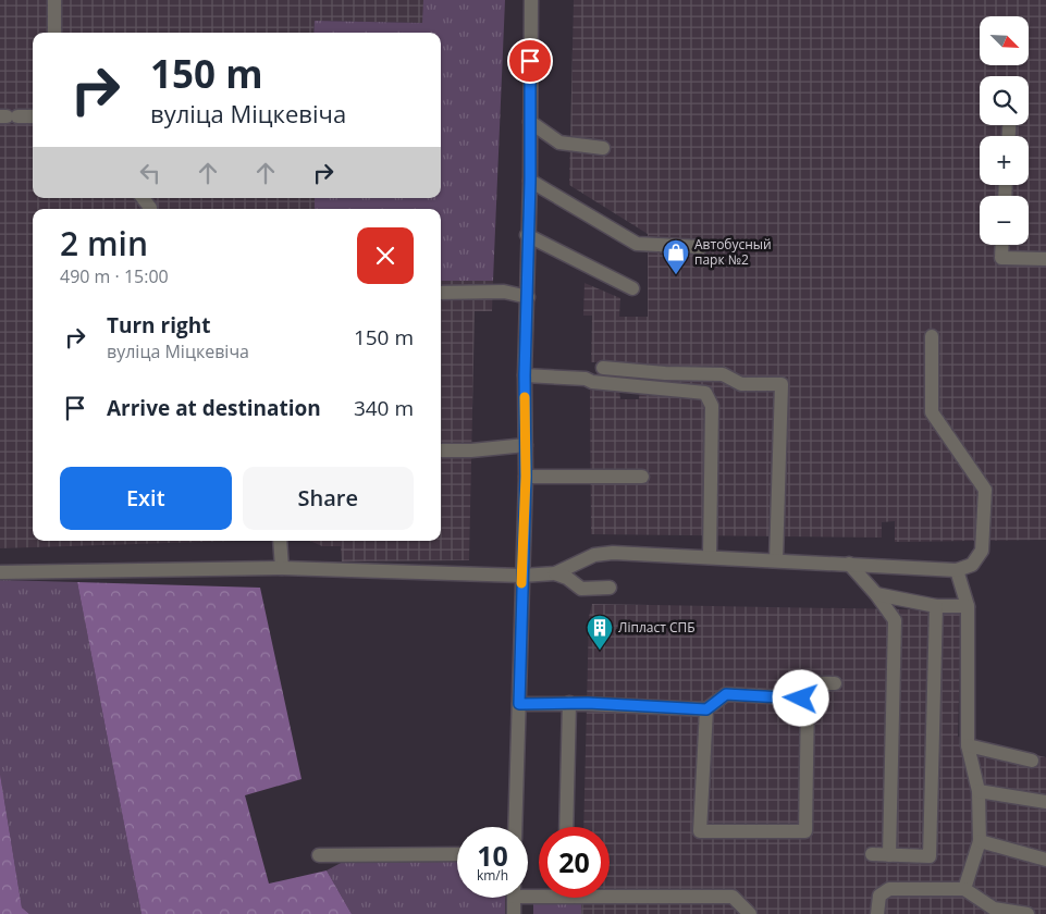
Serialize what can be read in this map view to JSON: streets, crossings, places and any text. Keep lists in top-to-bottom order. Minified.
{"places":{"shop":["Автобусный парк №2"],"building":["Ліпласт СПБ"]},"north":"bottom right","page":{"map_buttons":["+","−"],"turn":["150 m","вуліца Міцкевіча"],"heading":["2 min","490 m · 15:00"],"list":[{"name":"Turn right","note":"вуліца Міцкевіча","value":"150 m"},{"name":"Arrive at destination","value":"340 m"}],"buttons":["Exit","Share"],"speed":"10 km/h","limit":"20"}}
